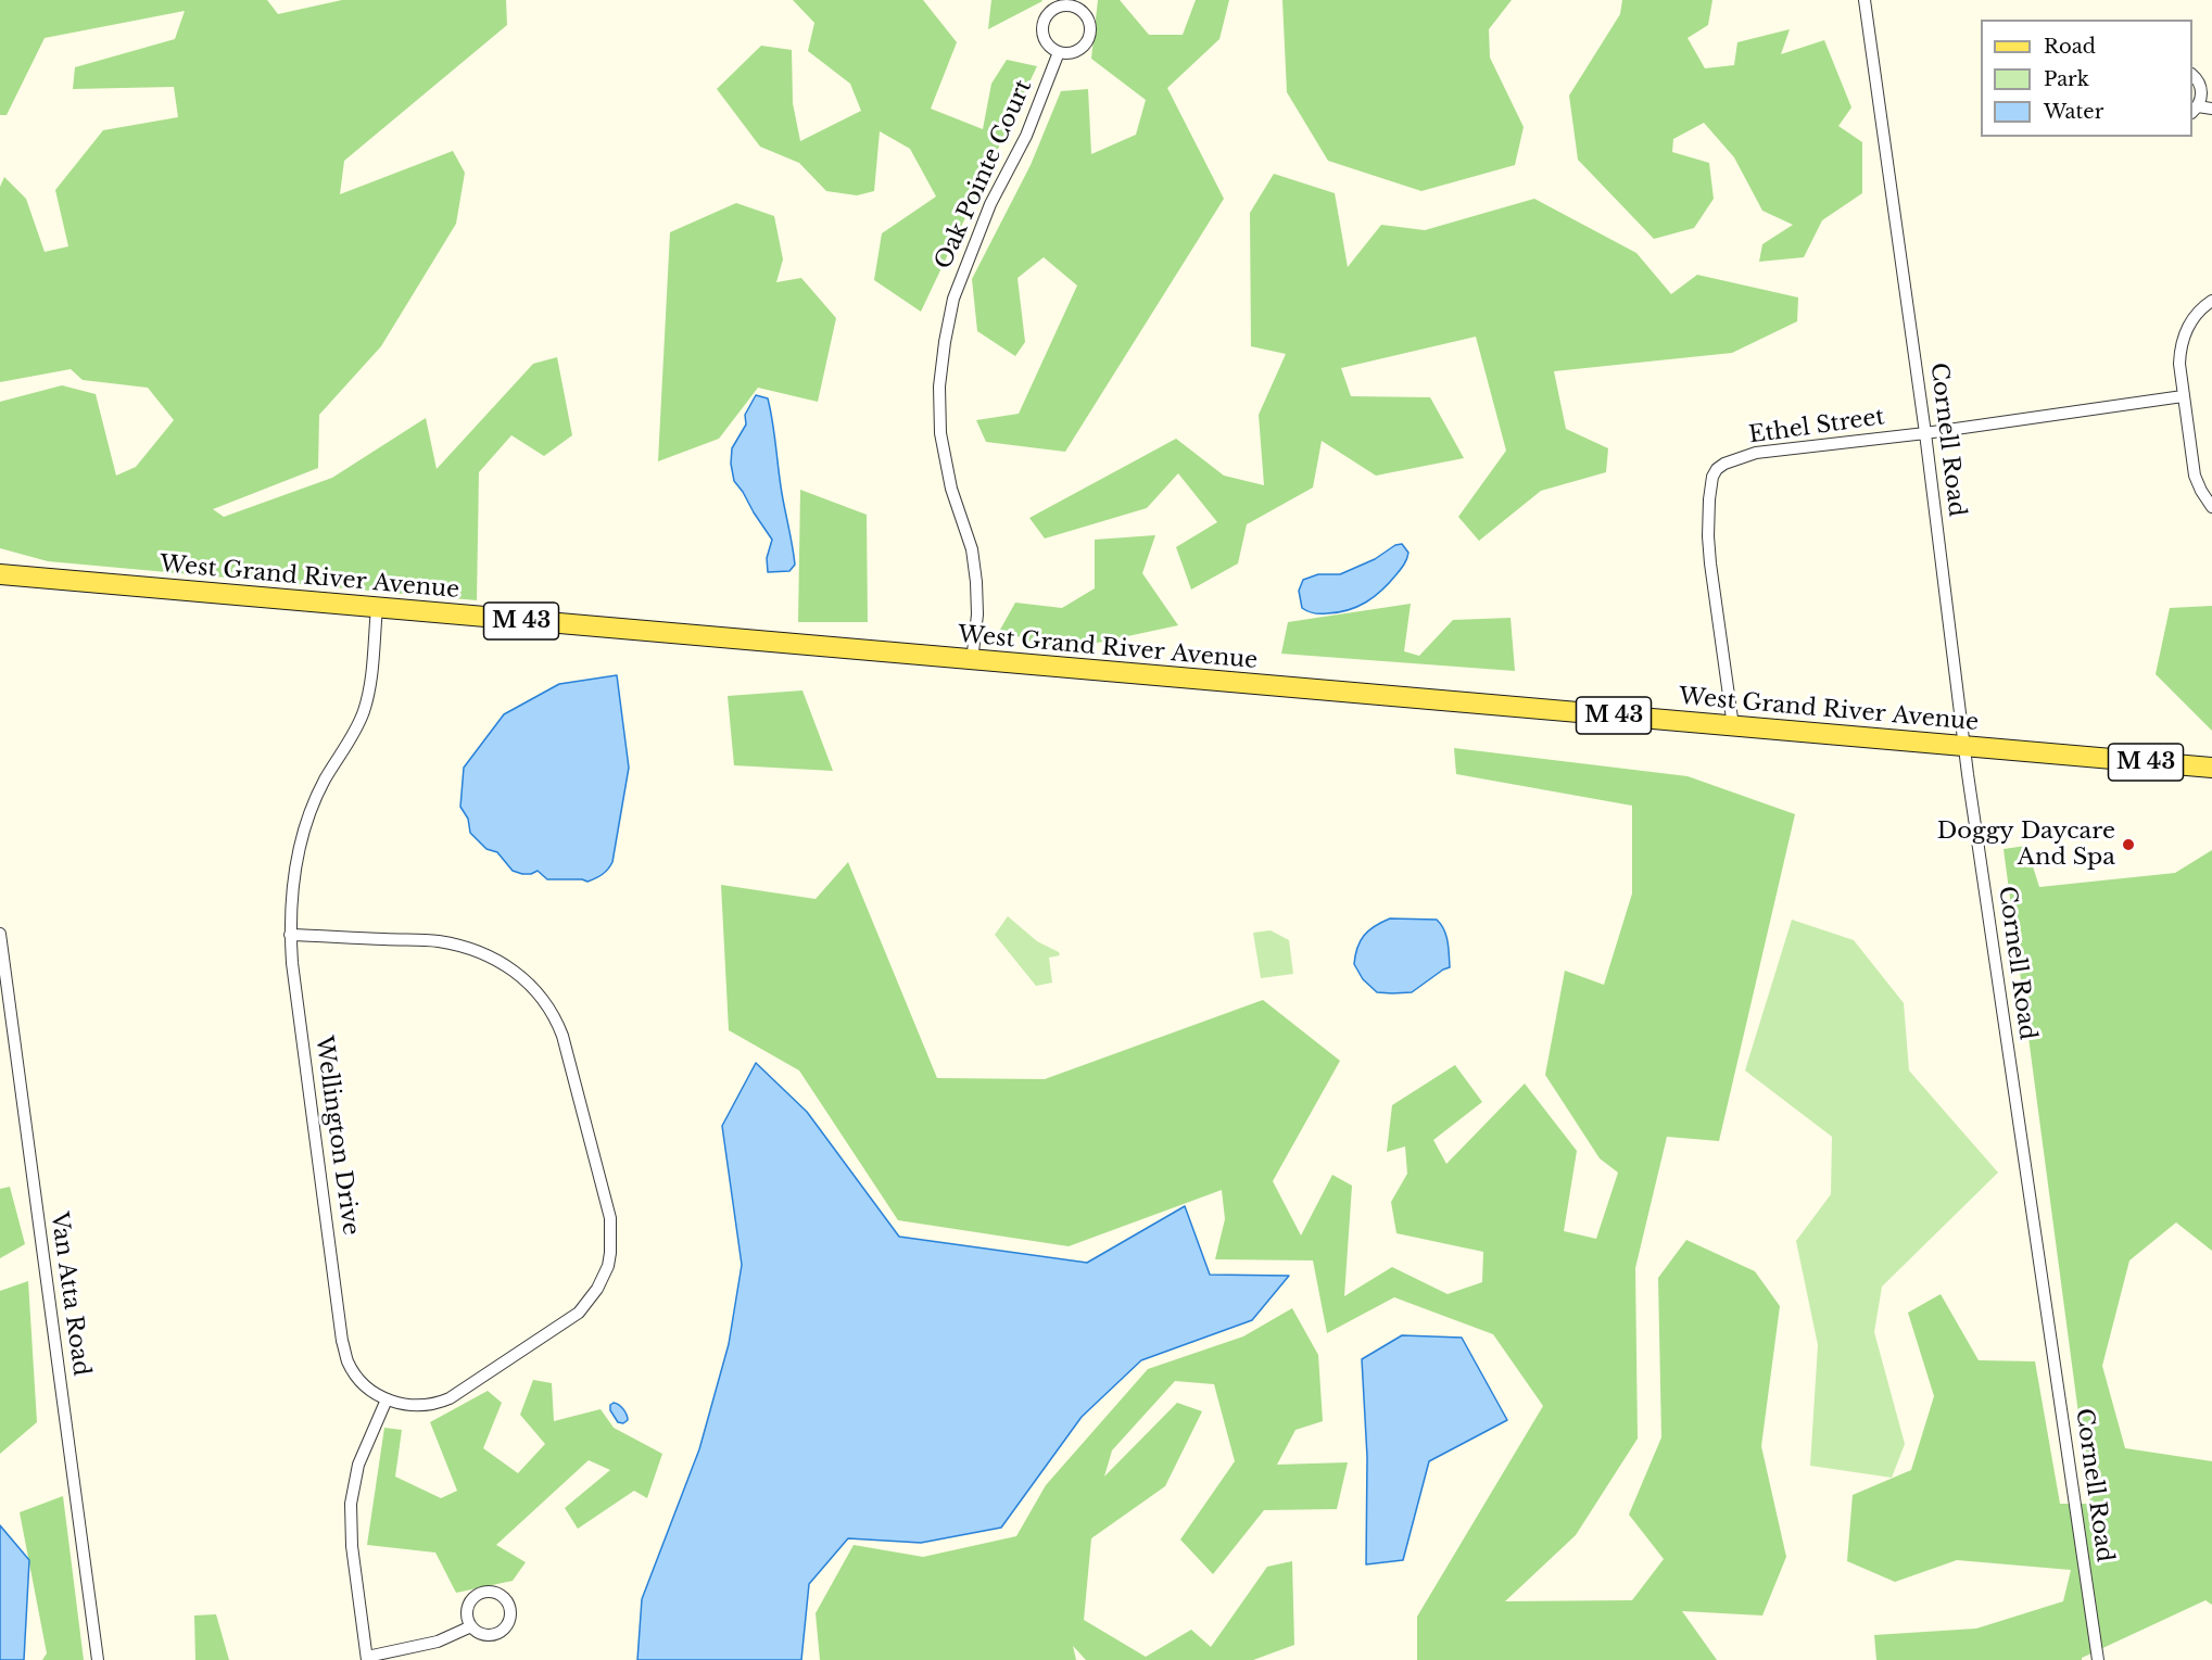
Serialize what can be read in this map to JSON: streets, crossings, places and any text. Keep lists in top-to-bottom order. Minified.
{"streets":{"main road":["West Grand River Avenue","M 43"],"street":["Oak Pointe Court","Ethel Street","Cornell Road","Wellington Drive","Van Atta Road"]},"crossings":[["Oak Pointe Court","West Grand River Avenue"],["Ethel Street","Cornell Road"],["Ethel Street","West Grand River Avenue"],["Cornell Road","West Grand River Avenue"],["West Grand River Avenue","Wellington Drive"]],"places":["Doggy Daycare And Spa"],"legend":["Road","Park","Water"]}
